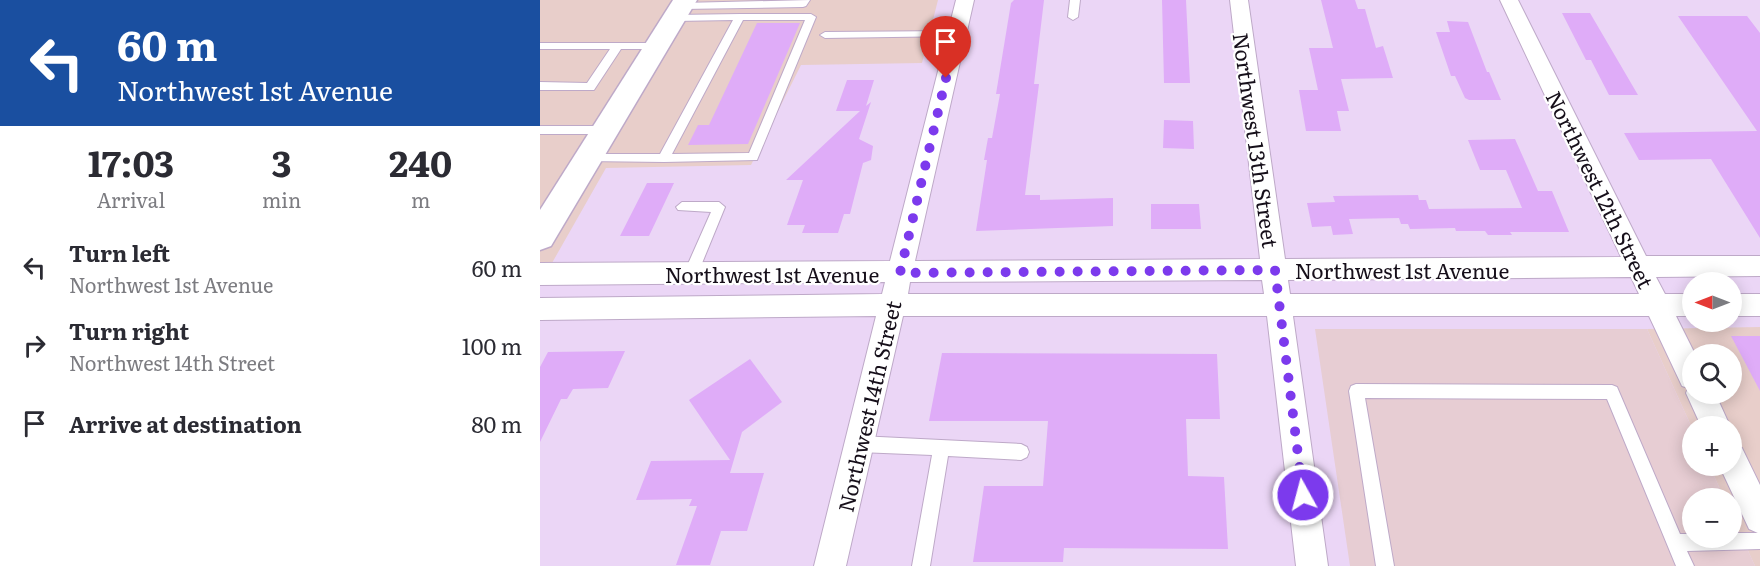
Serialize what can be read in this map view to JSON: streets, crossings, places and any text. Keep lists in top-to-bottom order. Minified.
{"streets":{"street":["Northwest 13th Street","Northwest 12th Street","Northwest 1st Avenue","Northwest 14th Street"]},"crossings":[["Northwest 13th Street","Northwest 1st Avenue"],["Northwest 12th Street","Northwest 1st Avenue"],["Northwest 1st Avenue","Northwest 14th Street"]],"north":"left","page":{"turn":["60 m","Northwest 1st Avenue"],"eta":["17:03","Arrival","3","min","240","m"],"list":[{"name":"Turn left","note":"Northwest 1st Avenue","value":"60 m"},{"name":"Turn right","note":"Northwest 14th Street","value":"100 m"},{"name":"Arrive at destination","value":"80 m"}],"map_buttons":["+","−"]}}
